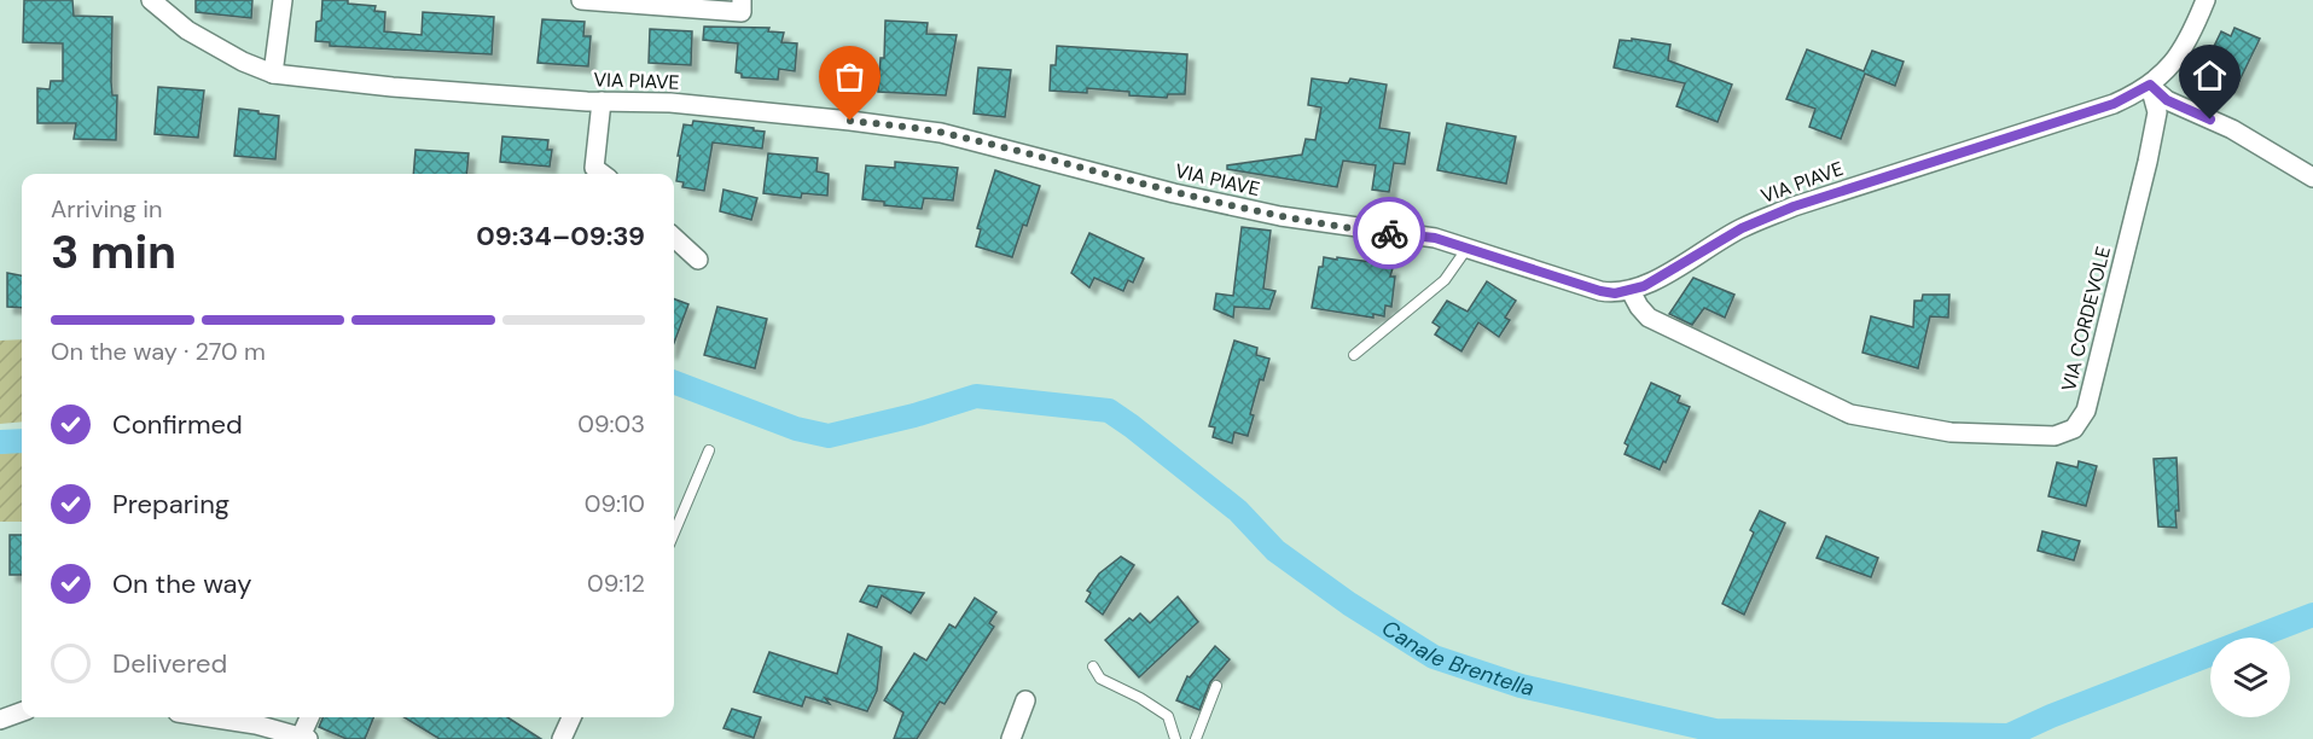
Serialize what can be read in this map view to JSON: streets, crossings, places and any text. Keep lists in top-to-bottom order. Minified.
{"streets":{"street":["VIA PIAVE","VIA CORDEVOLE"]},"crossings":[["VIA PIAVE","VIA CORDEVOLE"]],"water":["Canale Brentella"],"page":{"heading":["3 min","Arriving in","09:34–09:39"],"bar":"On the way · 270 m","list":[["Confirmed","09:03"],["Preparing","09:10"],["On the way","09:12"],"Delivered"]}}
